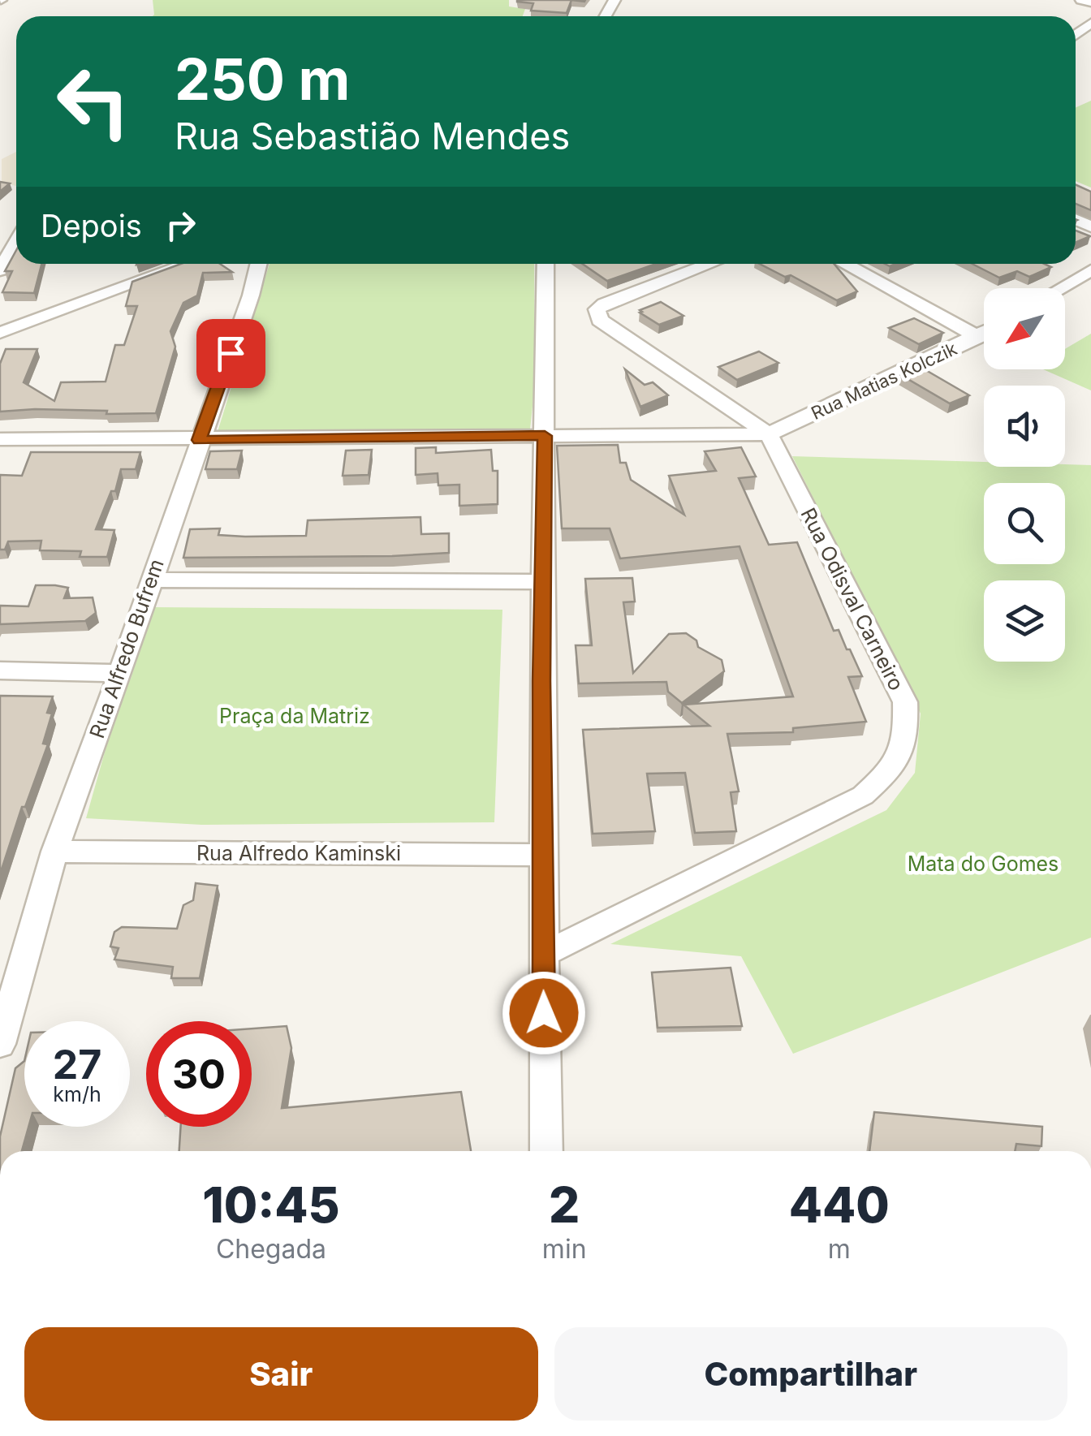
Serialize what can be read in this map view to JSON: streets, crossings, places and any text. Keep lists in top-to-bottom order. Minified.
{"streets":{"street":["Rua Matias Kolczik","Rua Odisval Carneiro","Rua Alfredo Bufrem","Rua Alfredo Kaminski"]},"crossings":[["Rua Matias Kolczik","Rua Odisval Carneiro"],["Rua Alfredo Bufrem","Rua Alfredo Kaminski"]],"parks":["Praça da Matriz","Mata do Gomes"],"north":"bottom left","page":{"turn":["250 m","Rua Sebastião Mendes"],"then":"Depois","speed":"27 km/h","limit":"30","eta":["10:45","Chegada","2","min","440","m"],"buttons":["Sair","Compartilhar"]}}
